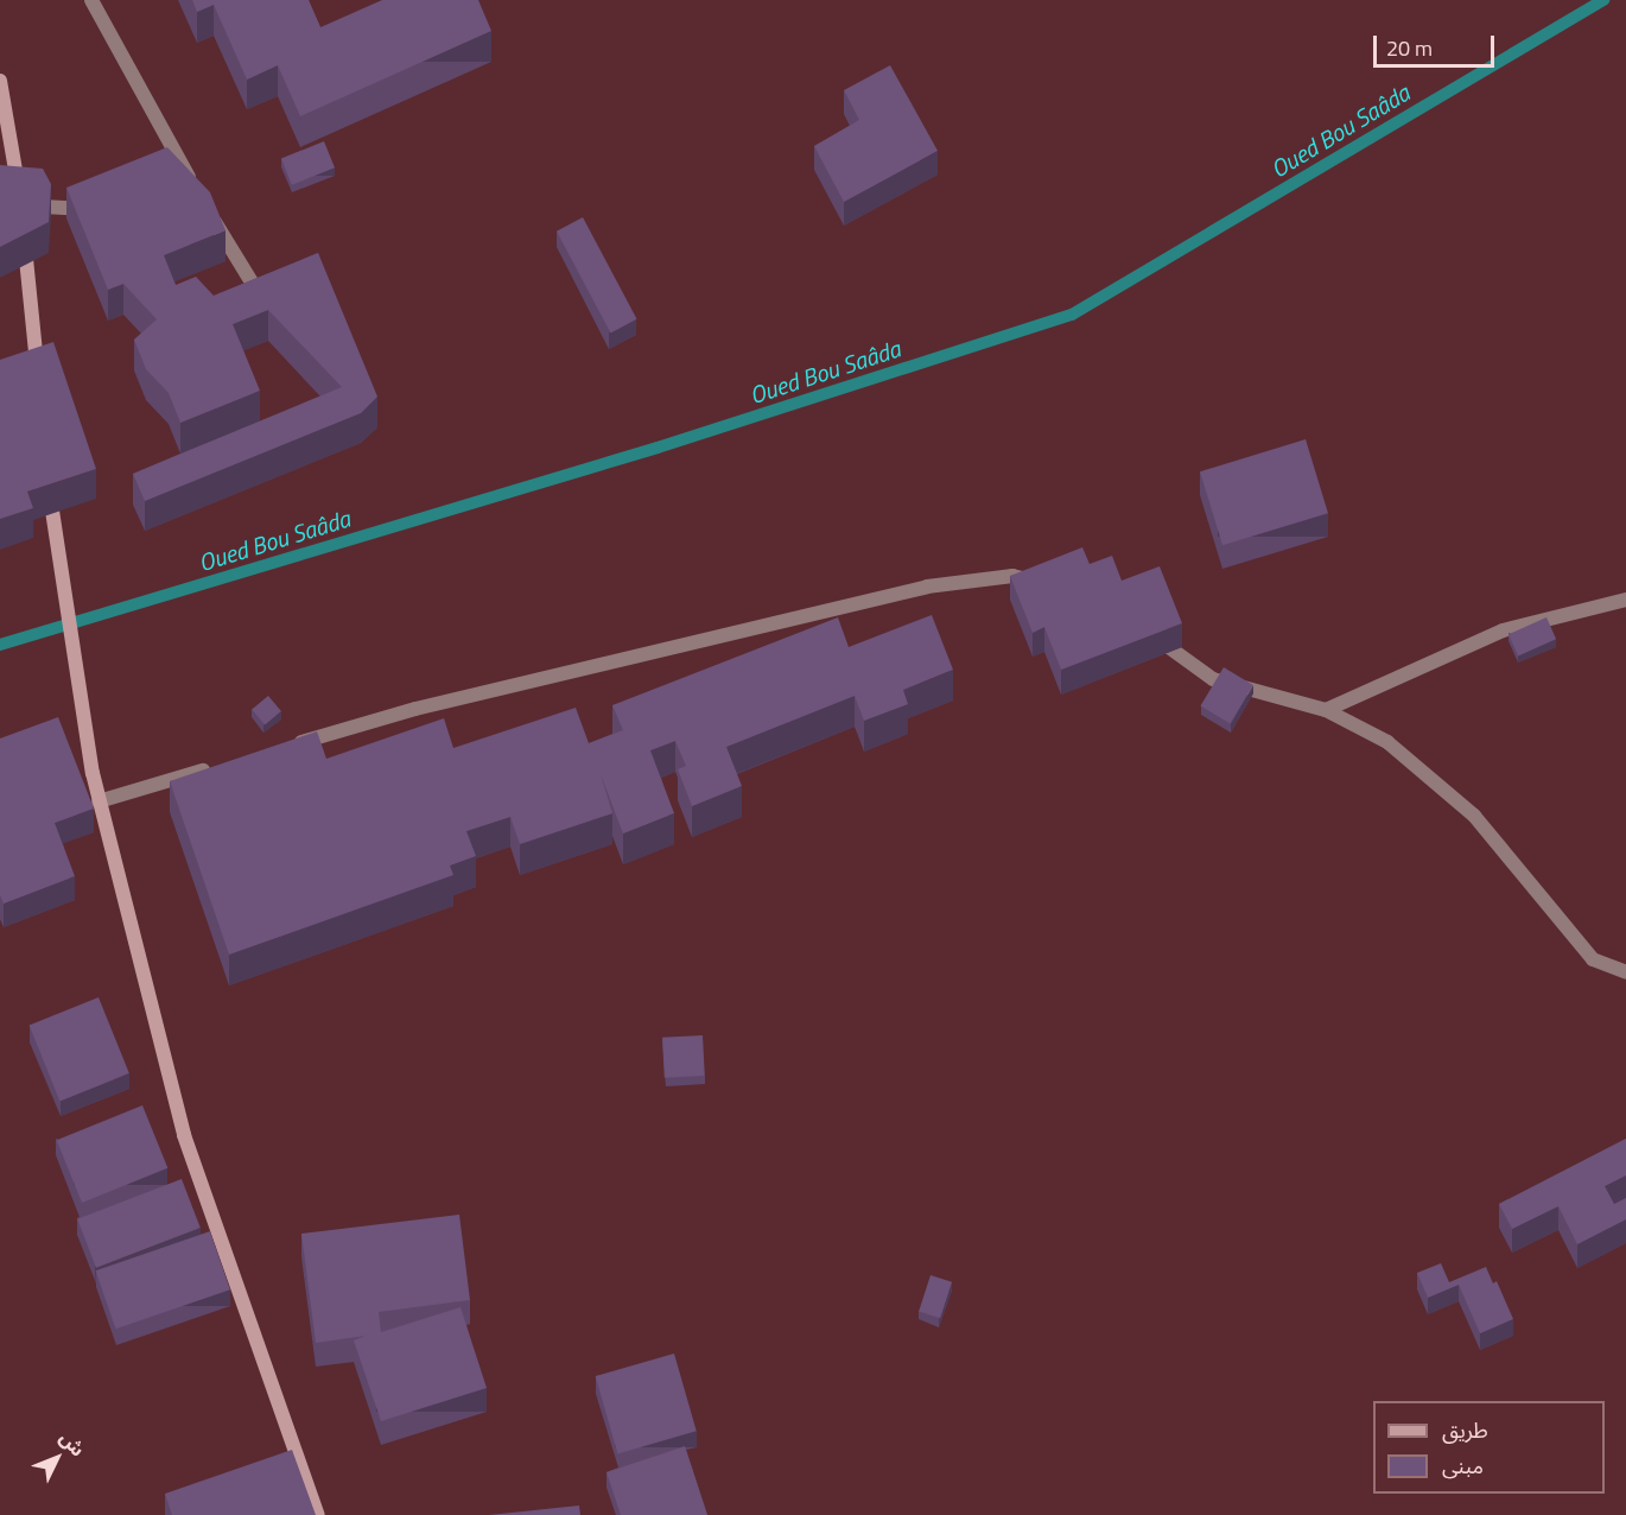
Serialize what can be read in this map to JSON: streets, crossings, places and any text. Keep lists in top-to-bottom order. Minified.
{"water":["Oued Bou Saâda"],"legend":["طريق","مبنى"],"scale_bar":"20 m","north":"top right"}
